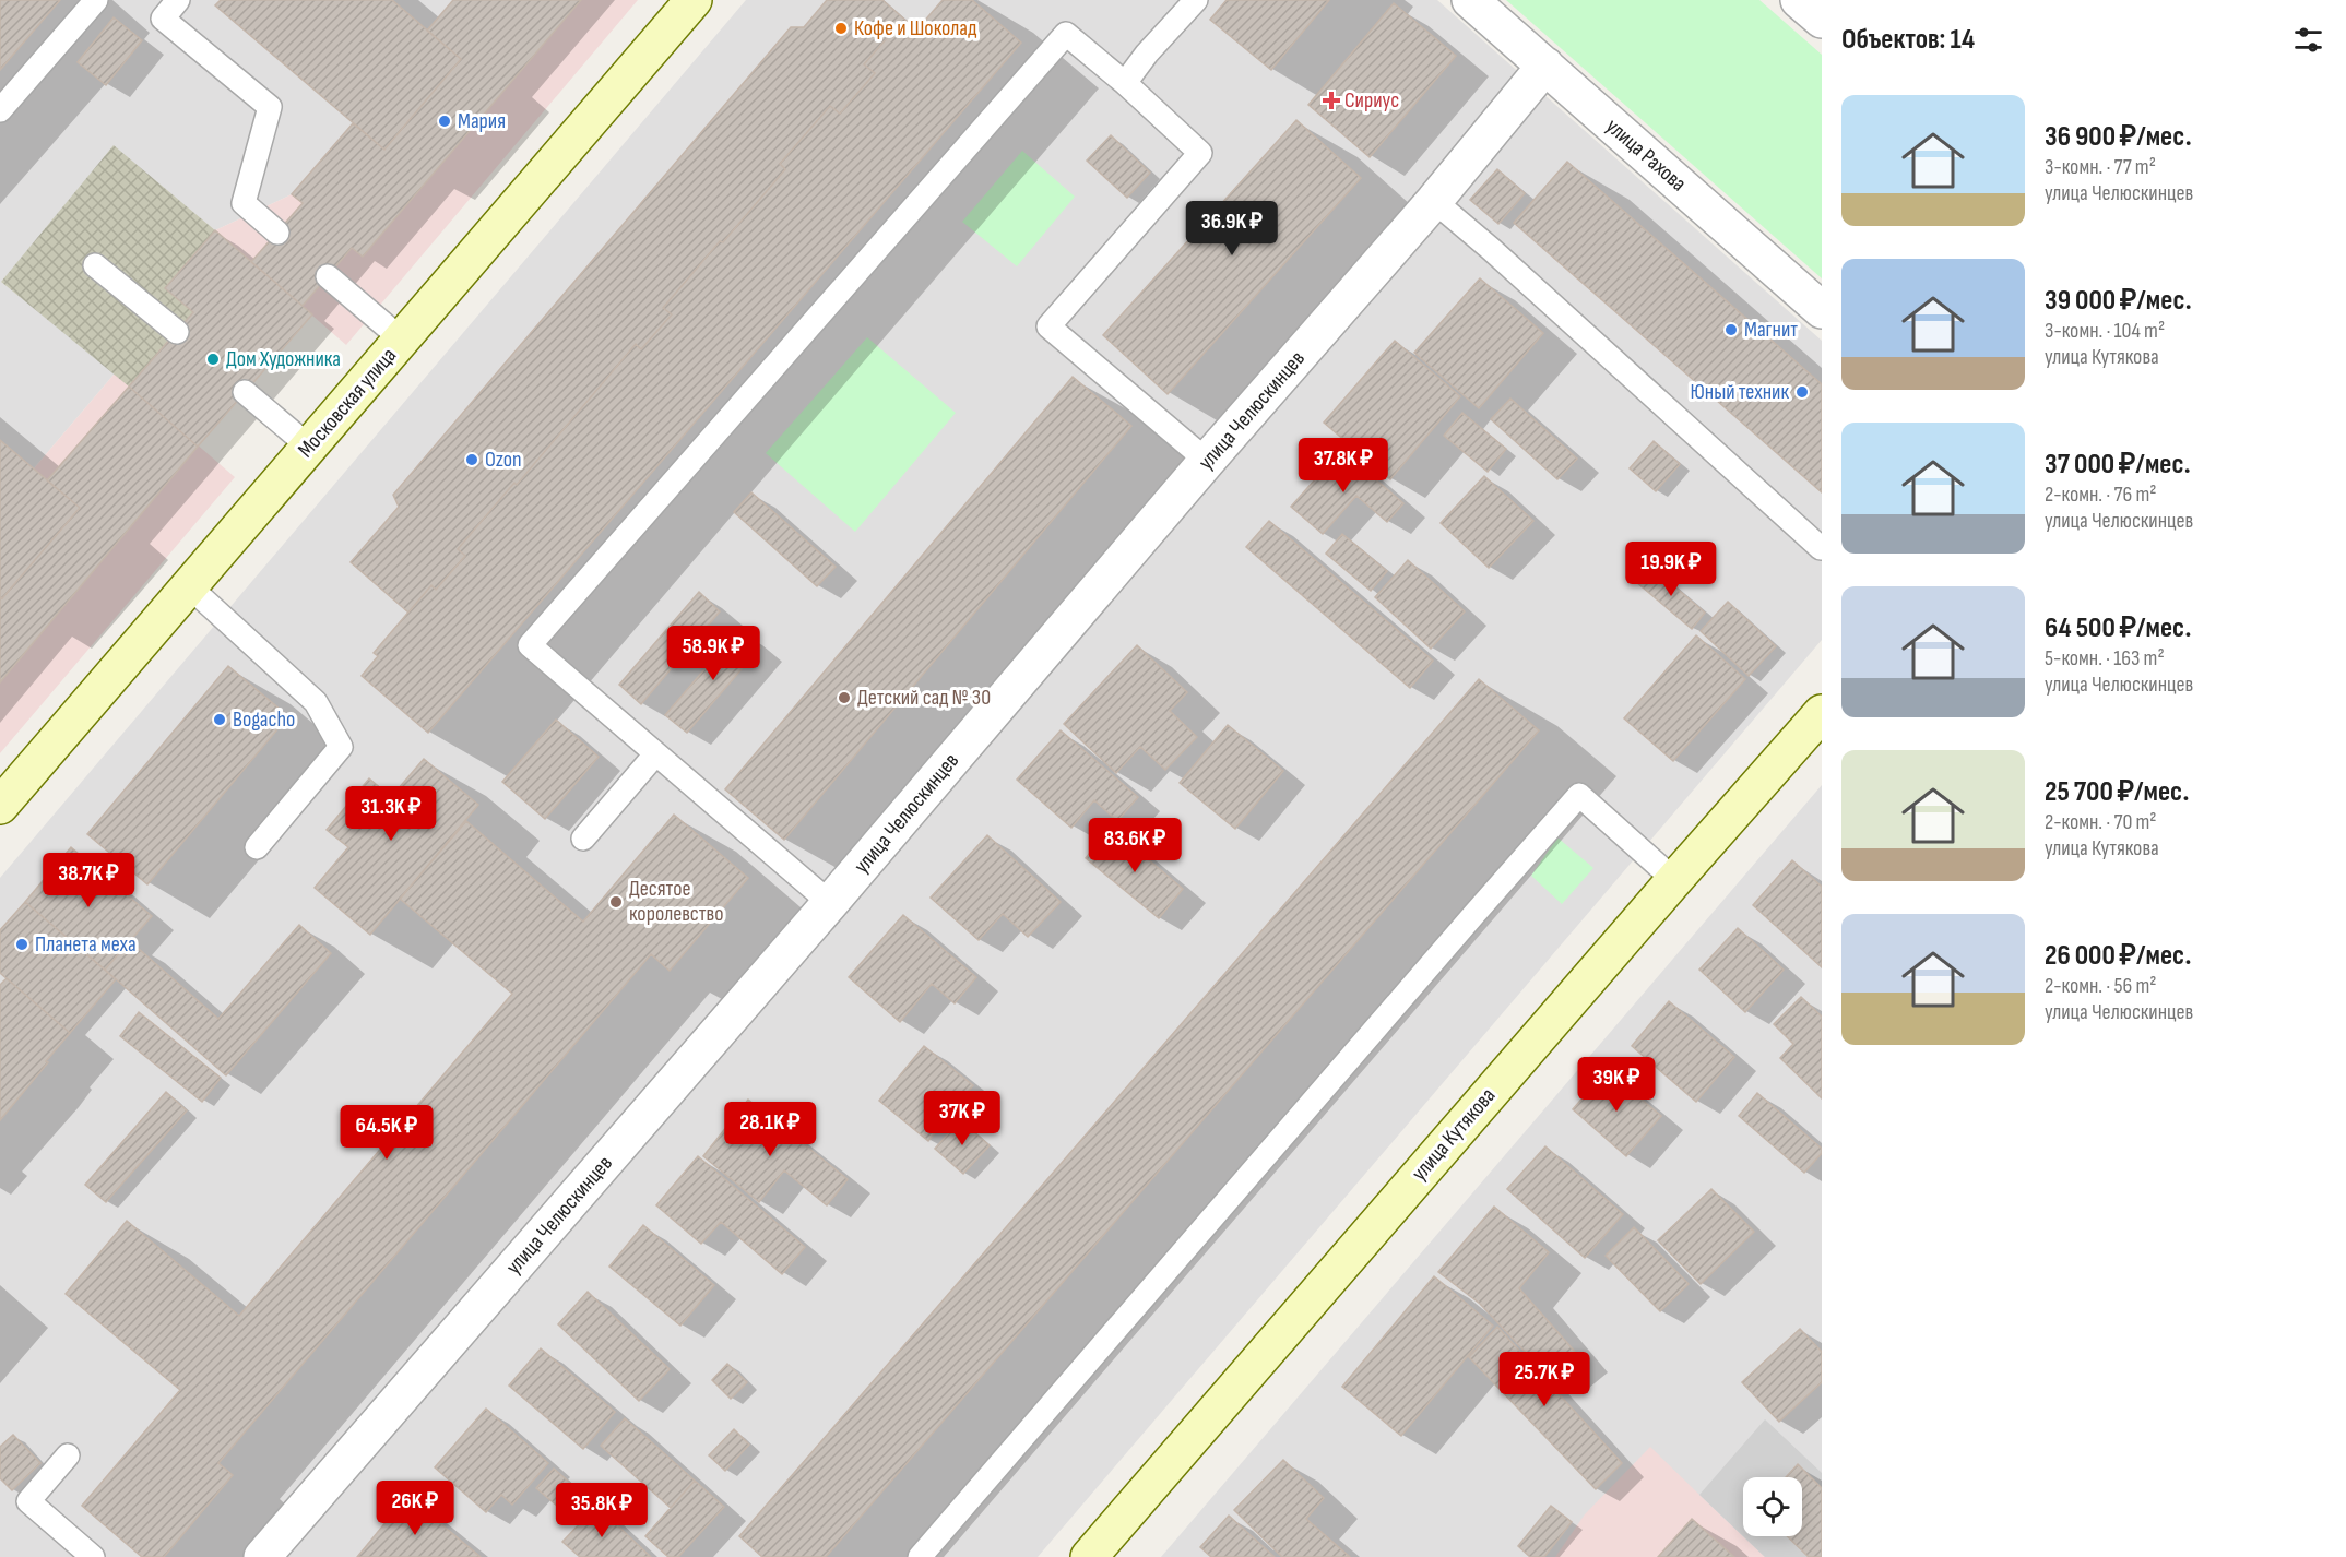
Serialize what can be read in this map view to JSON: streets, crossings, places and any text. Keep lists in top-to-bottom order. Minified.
{"streets":{"street":["улица Рахова","Московская улица","улица Челюскинцев","улица Кутякова"]},"crossings":[["улица Рахова","улица Челюскинцев"]],"places":{"other":["Кофе и Шоколад","Мария","Магнит","Дом Художника","Юный техник","Ozon","Детский сад № 30","Bogacho","Десятое королевство","Планета меха"],"health":["Сириус"]},"page":{"heading":"Объектов: 14","list":[{"name":"36 900 ₽/мес.","note":"3-комн. · 77 m² · улица Челюскинцев"},{"name":"39 000 ₽/мес.","note":"3-комн. · 104 m² · улица Кутякова"},{"name":"37 000 ₽/мес.","note":"2-комн. · 76 m² · улица Челюскинцев"},{"name":"64 500 ₽/мес.","note":"5-комн. · 163 m² · улица Челюскинцев"},{"name":"25 700 ₽/мес.","note":"2-комн. · 70 m² · улица Кутякова"},{"name":"26 000 ₽/мес.","note":"2-комн. · 56 m² · улица Челюскинцев"}],"price":["36.9K ₽","37.8K ₽","19.9K ₽","58.9K ₽","31.3K ₽","83.6K ₽","38.7K ₽","39K ₽","37K ₽","28.1K ₽","64.5K ₽","25.7K ₽","26K ₽","35.8K ₽"]}}
